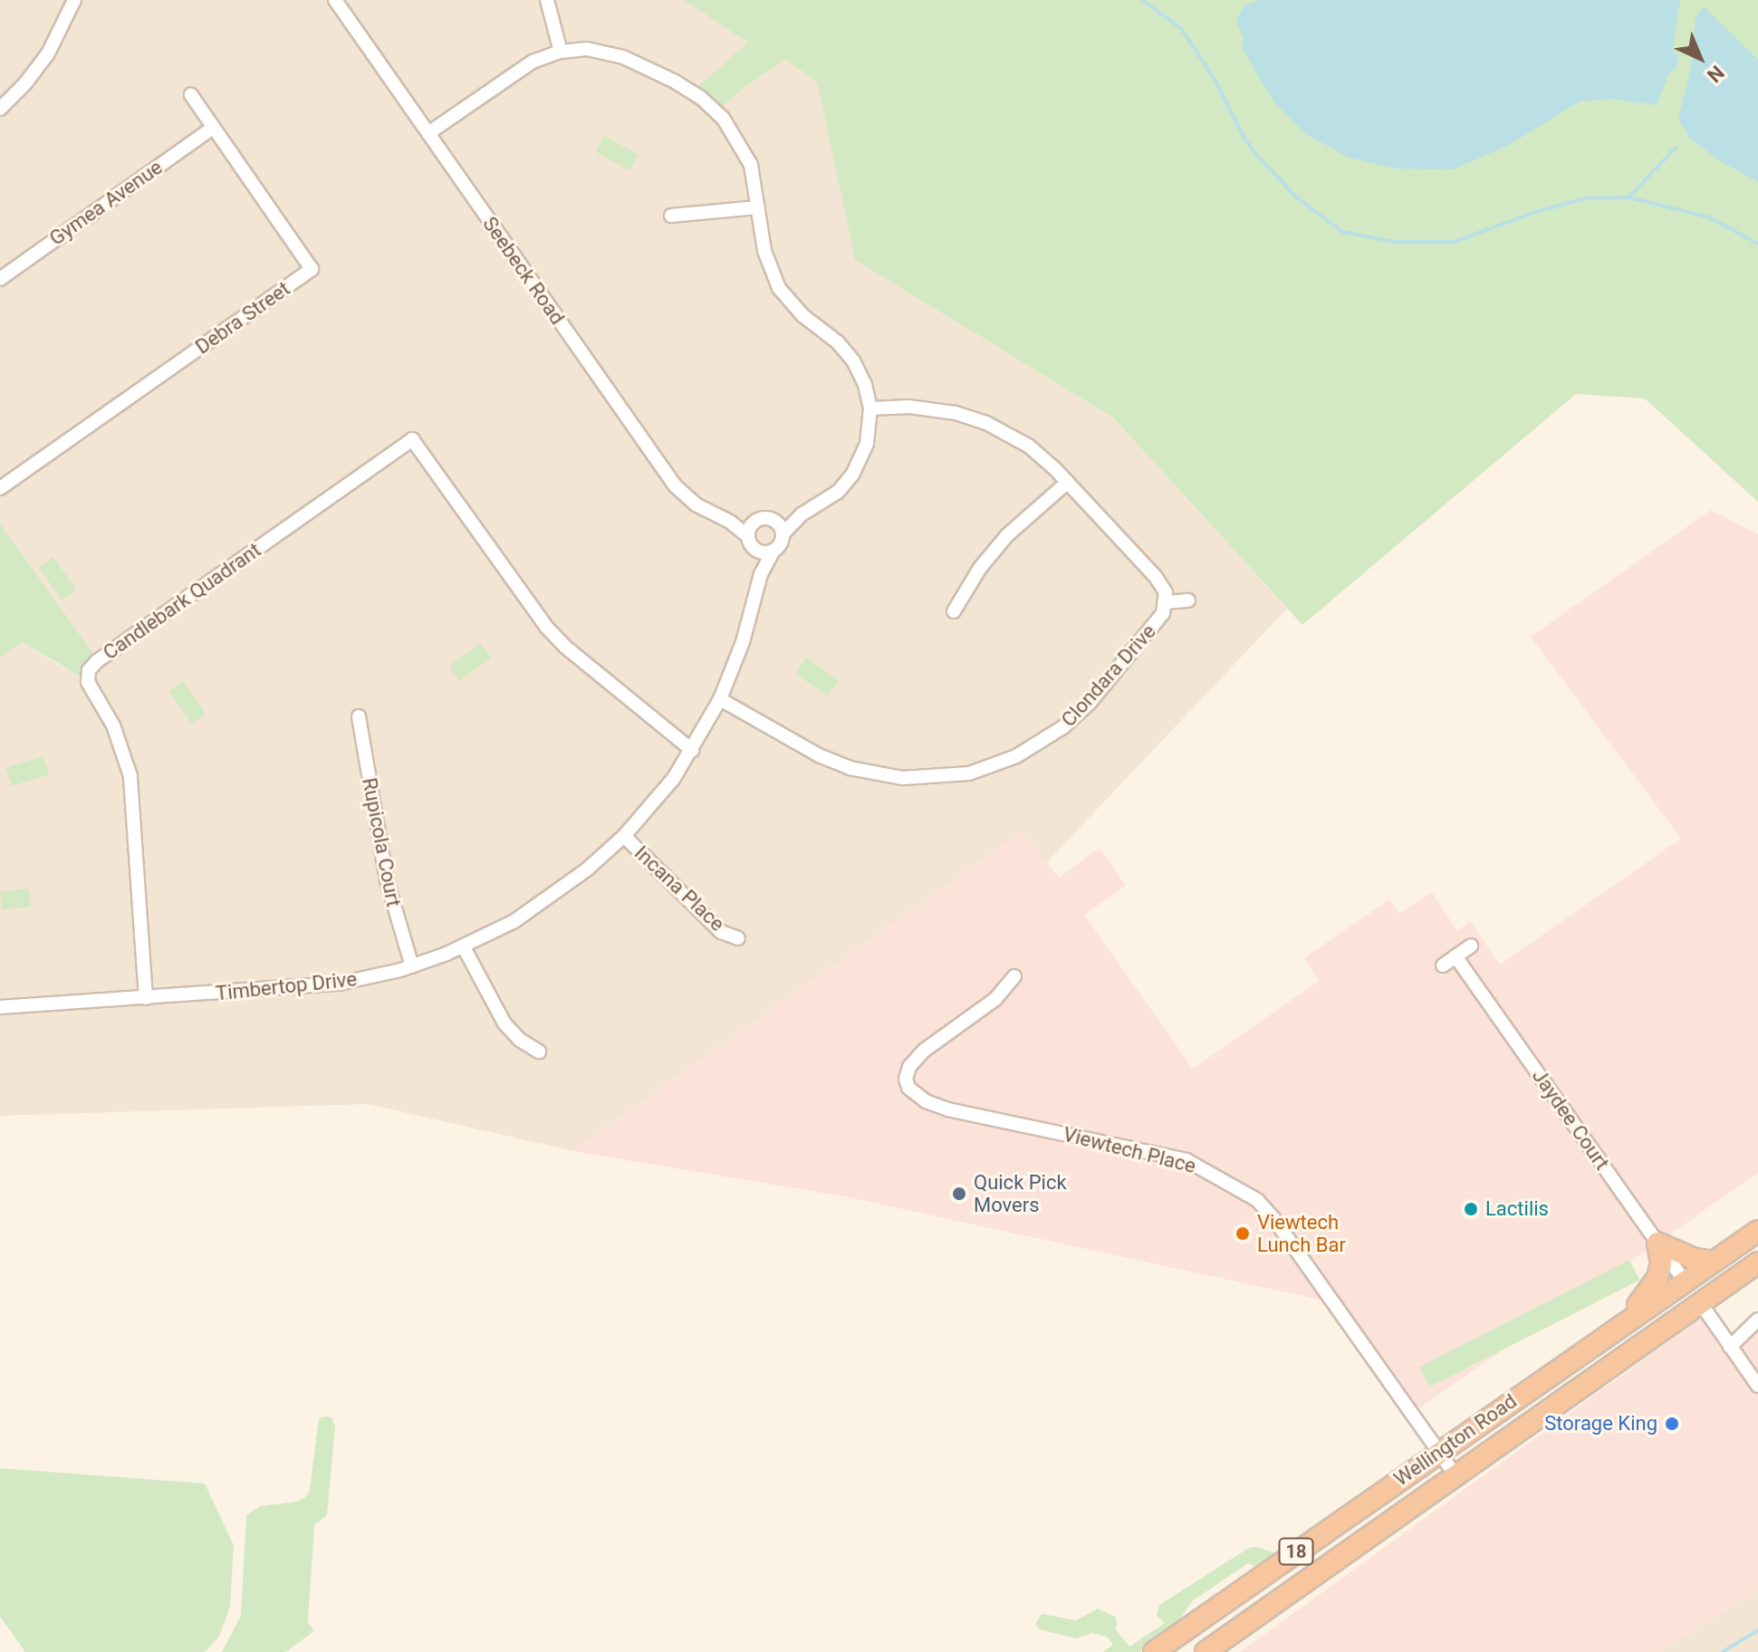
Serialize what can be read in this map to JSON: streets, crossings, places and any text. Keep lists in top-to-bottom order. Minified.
{"streets":{"highway":["Wellington Road","18"],"street":["Gymea Avenue","Seebeck Road","Debra Street","Candlebark Quadrant","Clondara Drive","Rupicola Court","Incana Place","Timbertop Drive","Jaydee Court","Viewtech Place"]},"crossings":[["Gymea Avenue","Debra Street"],["Seebeck Road","Timbertop Drive"],["Candlebark Quadrant","Timbertop Drive"],["Clondara Drive","Timbertop Drive"],["Rupicola Court","Timbertop Drive"],["Incana Place","Timbertop Drive"],["Jaydee Court","Wellington Road"],["Viewtech Place","Wellington Road"]],"places":["Quick Pick Movers","Lactilis","Viewtech Lunch Bar","Storage King"],"north":"bottom right"}
